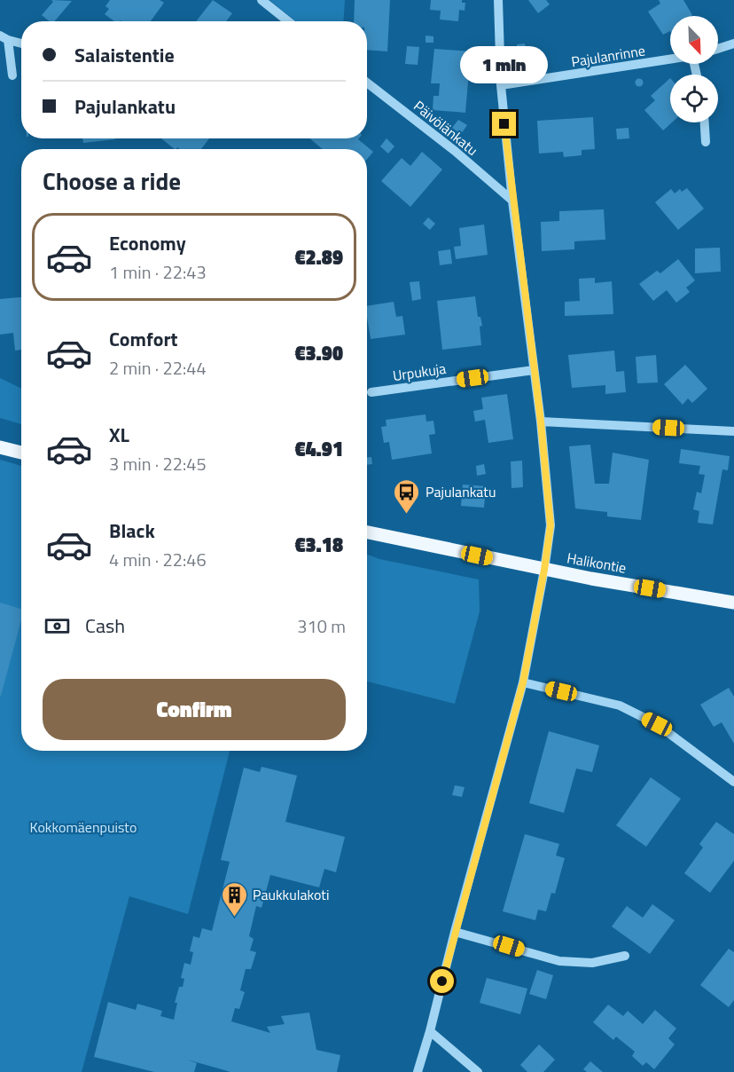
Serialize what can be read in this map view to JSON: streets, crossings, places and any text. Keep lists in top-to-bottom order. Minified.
{"streets":{"main road":["Halikontie"],"street":["Pajulanrinne","Päivölänkatu","Urpukuja"]},"parks":["Kokkomäenpuisto"],"places":{"bus stop":["Pajulankatu"],"building":["Paukkulakoti"]},"north":"bottom right","page":{"banner":["Salaistentie","Pajulankatu"],"bubble":"1 min","heading":"Choose a ride","list":[{"name":"Economy","note":"1 min · 22:43","value":"€2.89"},{"name":"Comfort","note":"2 min · 22:44","value":"€3.90"},{"name":"XL","note":"3 min · 22:45","value":"€4.91"},{"name":"Black","note":"4 min · 22:46","value":"€3.18"}],"pay":["Cash","310 m"],"buttons":"Confirm"}}
